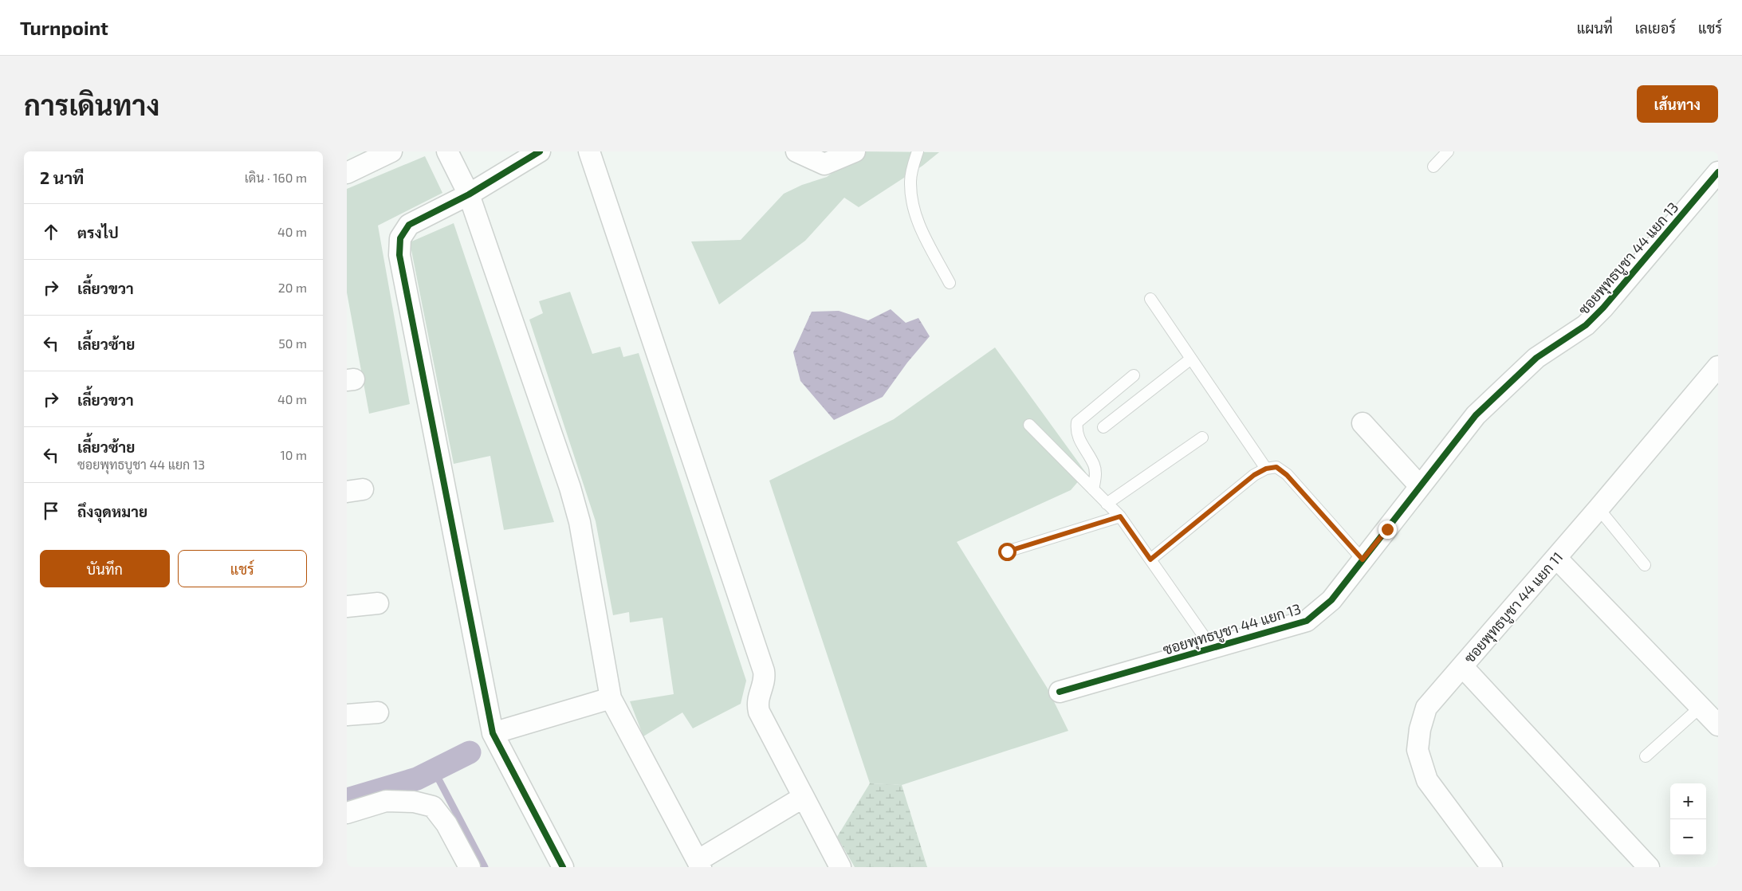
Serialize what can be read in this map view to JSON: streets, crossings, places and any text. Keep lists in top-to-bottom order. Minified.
{"streets":{"street":["ซอยพุทธบูชา 44 แยก 13","ซอยพุทธบูชา 44 แยก 11"]},"page":{"header":"Turnpoint","nav":["แผนที่","เลเยอร์","แชร์"],"buttons":["เส้นทาง",["บันทึก","แชร์"]],"title":"การเดินทาง","heading":["2 นาที","เดิน · 160 m"],"list":[["ตรงไป","40 m"],["เลี้ยวขวา","20 m"],["เลี้ยวซ้าย","50 m"],["เลี้ยวขวา","40 m"],["เลี้ยวซ้าย","ซอยพุทธบูชา 44 แยก 13","10 m"],"ถึงจุดหมาย"],"map_buttons":["+","−"]}}
